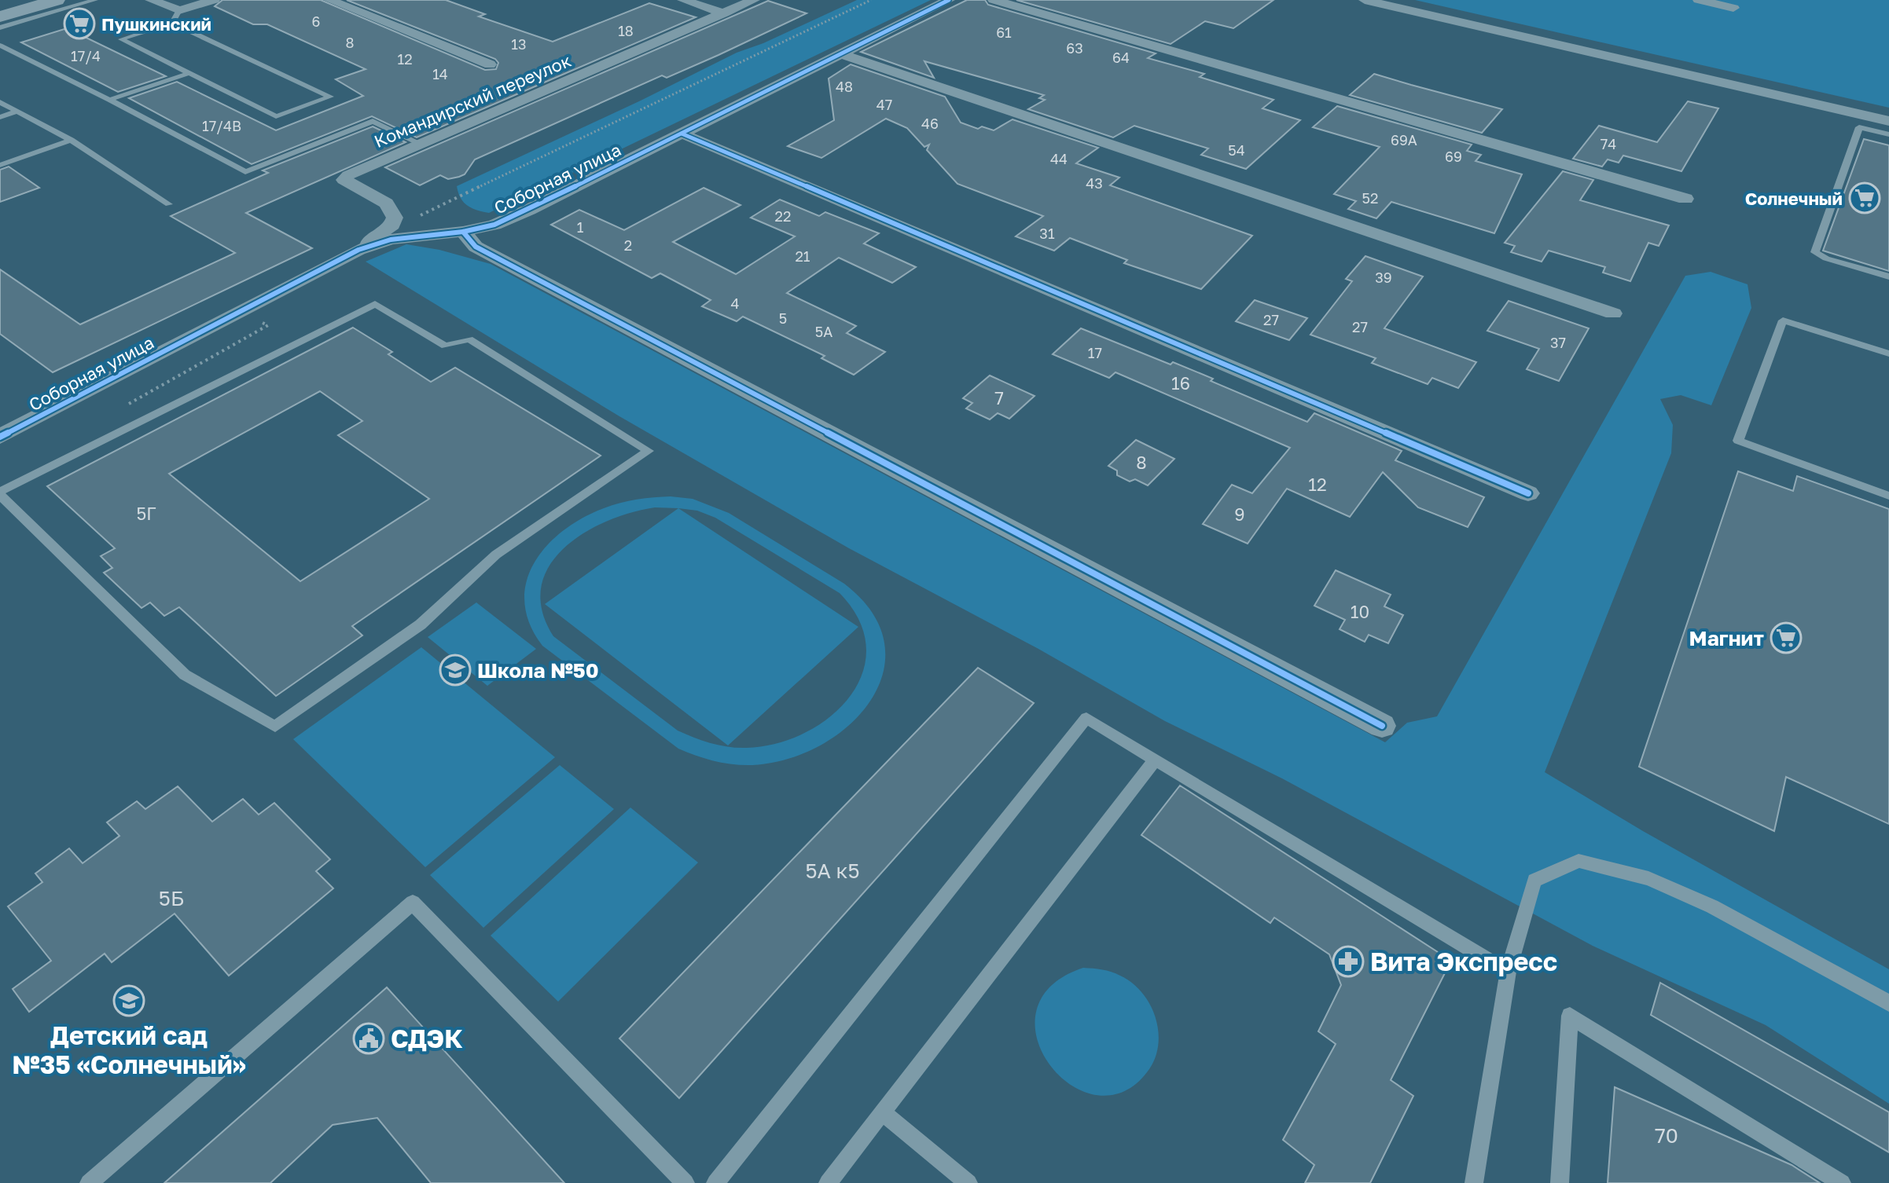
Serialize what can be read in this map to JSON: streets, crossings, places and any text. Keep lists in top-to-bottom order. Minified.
{"streets":{"street":["Командирский переулок","Соборная улица"]},"crossings":[["Командирский переулок","Соборная улица"]],"places":{"supermarket":["Пушкинский","Солнечный","Магнит"],"school or university":["Школа №50","Детский сад №35 «Солнечный»"],"pharmacy":["Вита Экспресс"],"public building":["СДЭК"]},"house_numbers":["6","18","61","8","13","63","17/4","64","12","14","48","47","46","17/4В","69А","74","54","69","44","43","52","22","1","31","2","21","39","4","5","27","27","5А","37","17","16","7","8","12","5Г","9","10","5А к5","5Б","70"]}
